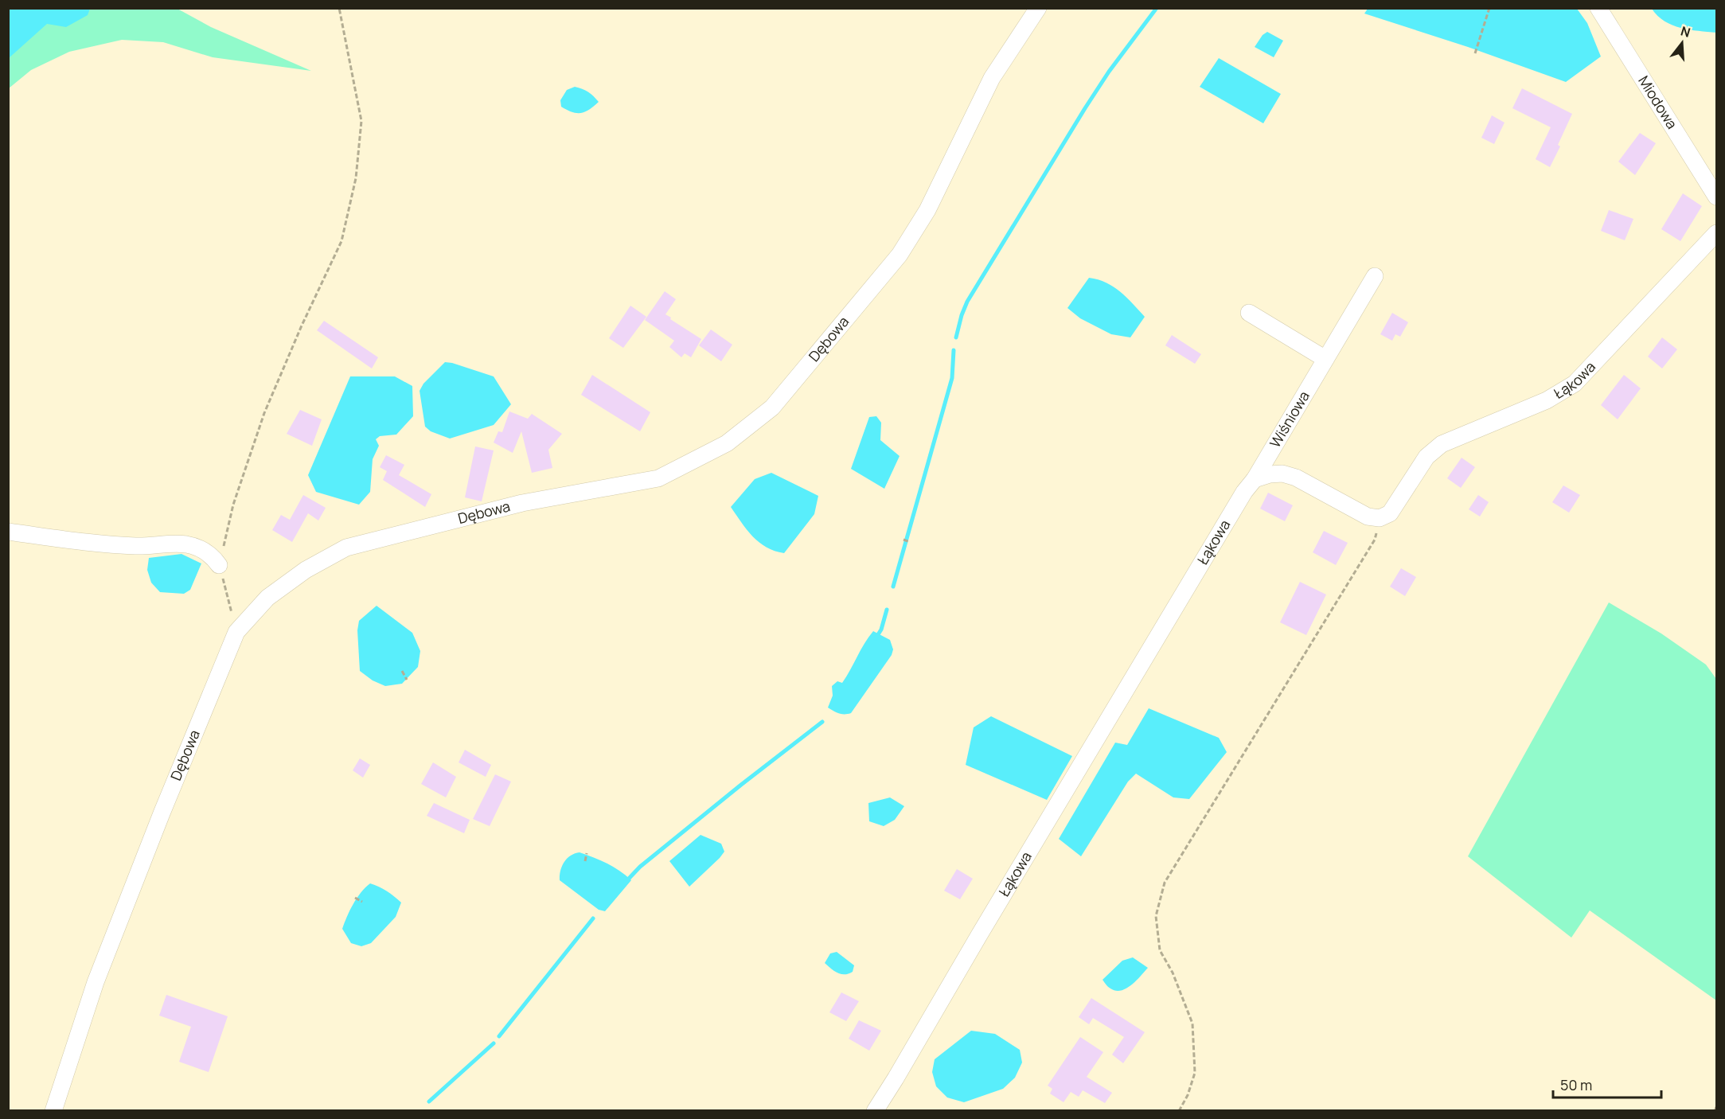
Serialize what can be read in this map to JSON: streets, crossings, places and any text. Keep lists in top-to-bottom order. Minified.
{"streets":{"street":["Miodowa","Dębowa","Łąkowa","Wiśniowa"]},"crossings":[["Łąkowa","Wiśniowa"]],"scale_bar":"50 m","north":"top"}
